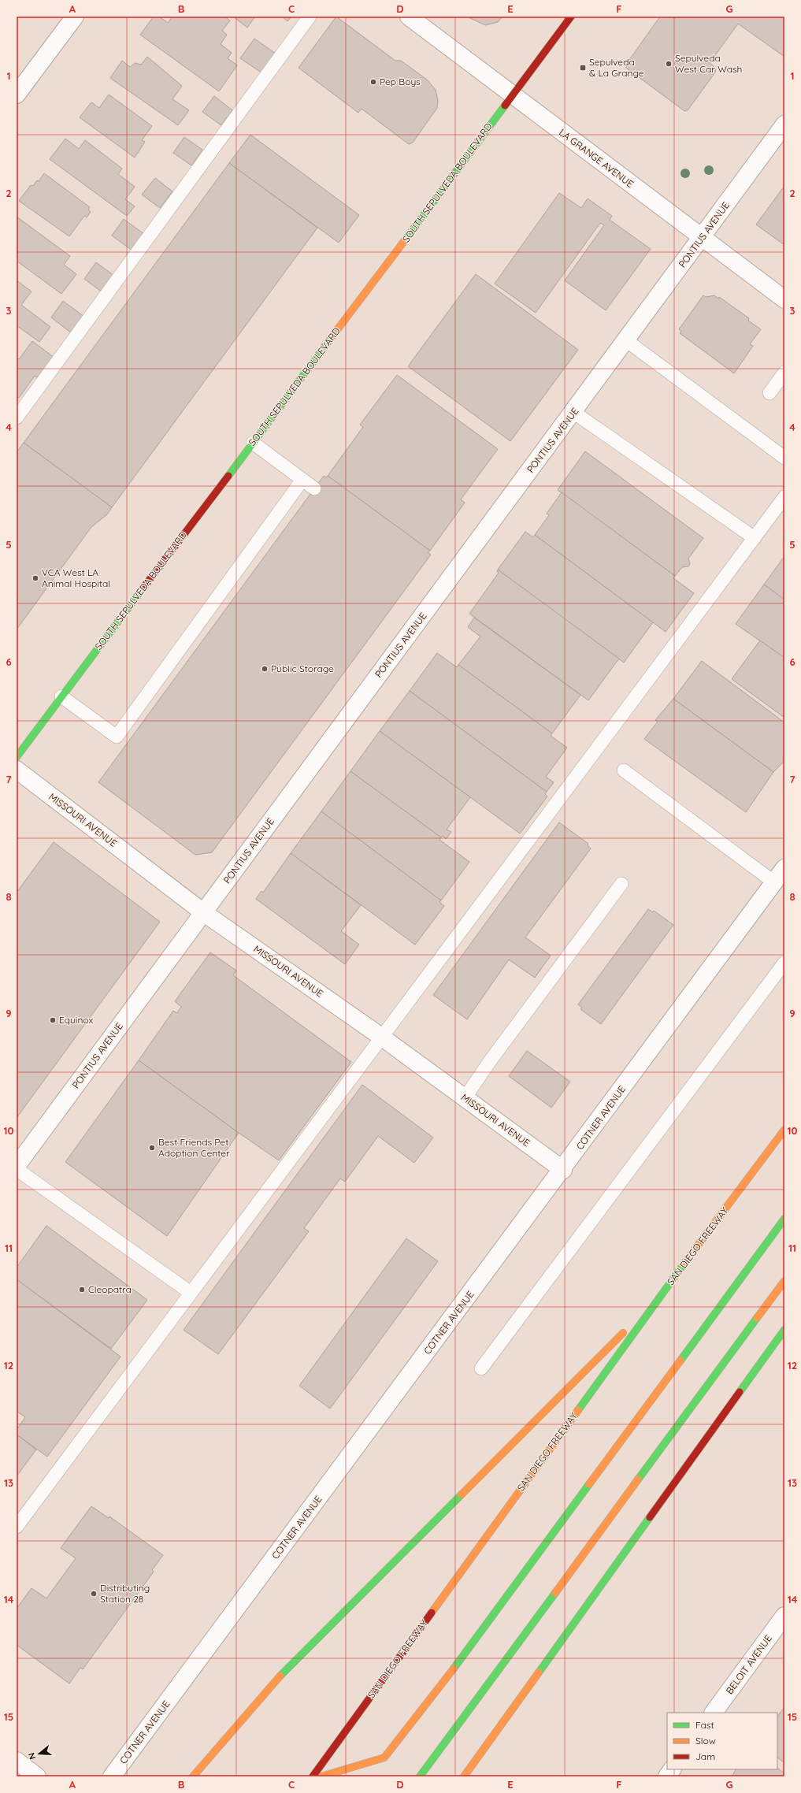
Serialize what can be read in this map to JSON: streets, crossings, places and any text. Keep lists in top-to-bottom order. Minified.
{"streets":{"main road":["SOUTH SEPULVEDA BOULEVARD","SAN DIEGO FREEWAY"],"street":["LA GRANGE AVENUE","PONTIUS AVENUE","MISSOURI AVENUE","COTNER AVENUE","BELOIT AVENUE"]},"crossings":[["LA GRANGE AVENUE","SOUTH SEPULVEDA BOULEVARD"],["LA GRANGE AVENUE","PONTIUS AVENUE"],["PONTIUS AVENUE","MISSOURI AVENUE"],["MISSOURI AVENUE","COTNER AVENUE"]],"places":{"other":["Sepulveda West Car Wash","Pep Boys","VCA West LA Animal Hospital","Public Storage","Equinox","Best Friends Pet Adoption Center","Cleopatra","Distributing Station 28"],"transit":["Sepulveda & La Grange"]},"legend":["Fast","Slow","Jam"],"north":"left","grid":{"columns":["A","B","C","D","E","F","G"],"rows":["1","2","3","4","5","6","7","8","9","10","11","12","13","14","15"]}}
